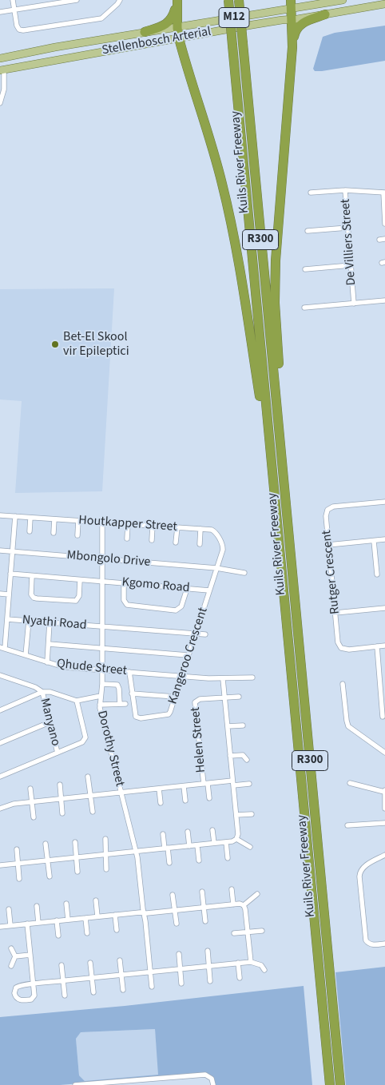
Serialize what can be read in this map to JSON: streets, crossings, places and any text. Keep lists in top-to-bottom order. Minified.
{"streets":{"highway":["Kuils River Freeway","R300"],"main road":["M12","Stellenbosch Arterial"],"street":["De Villiers Street","Houtkapper Street","Mbongolo Drive","Rutger Crescent","Kgomo Road","Nyathi Road","Kangeroo Crescent","Qhude Street","Manyano","Helen Street","Dorothy Street"]},"crossings":[["Houtkapper Street","Mbongolo Drive"],["Houtkapper Street","Kangeroo Crescent"],["Houtkapper Street","Dorothy Street"],["Mbongolo Drive","Kangeroo Crescent"],["Mbongolo Drive","Dorothy Street"],["Kgomo Road","Kangeroo Crescent"],["Kgomo Road","Dorothy Street"],["Nyathi Road","Kangeroo Crescent"],["Nyathi Road","Dorothy Street"],["Kangeroo Crescent","Qhude Street"],["Qhude Street","Dorothy Street"]],"places":["Bet-El Skool vir Epileptici"]}
